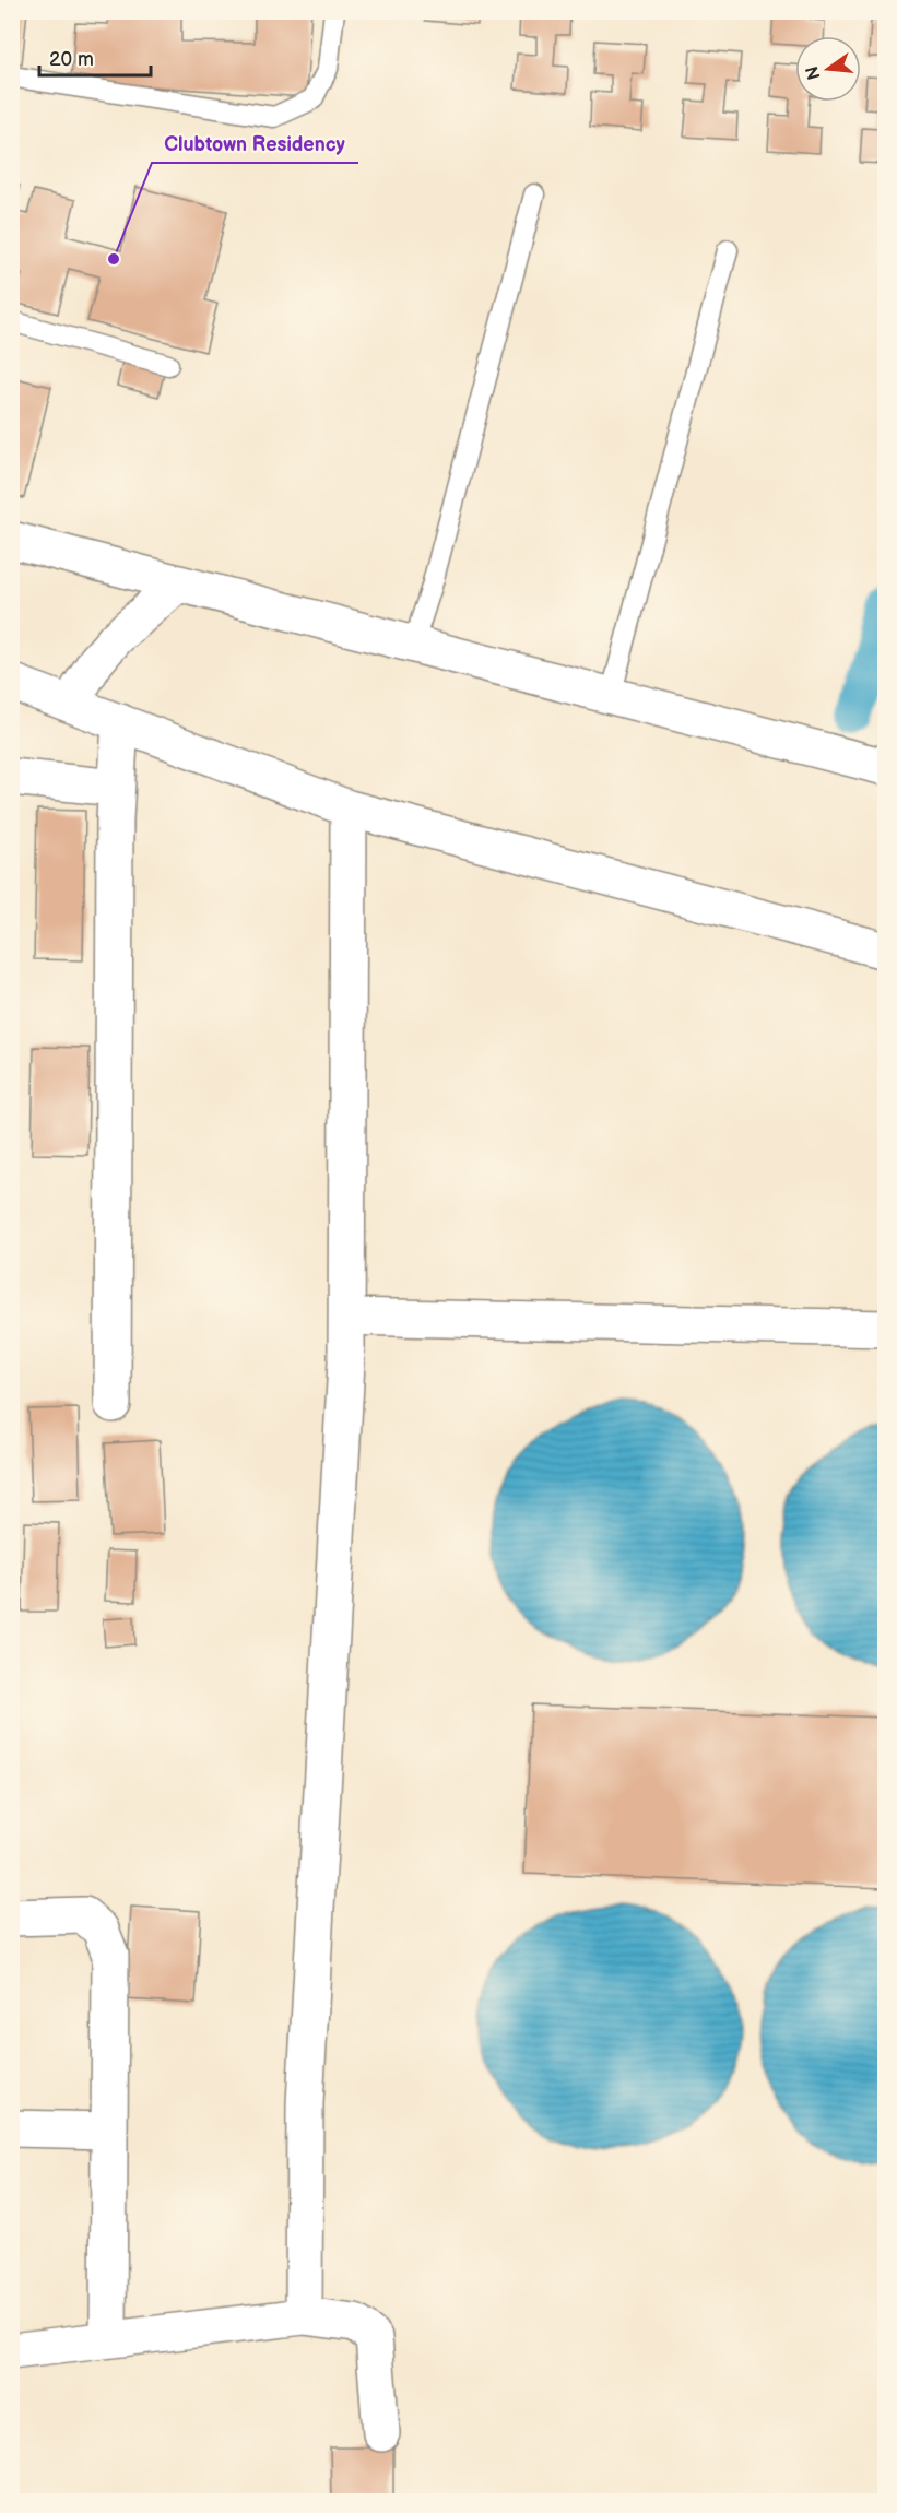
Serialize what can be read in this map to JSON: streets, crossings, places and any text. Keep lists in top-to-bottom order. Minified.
{"places":["Clubtown Residency"],"scale_bar":"20 m","north":"left"}
